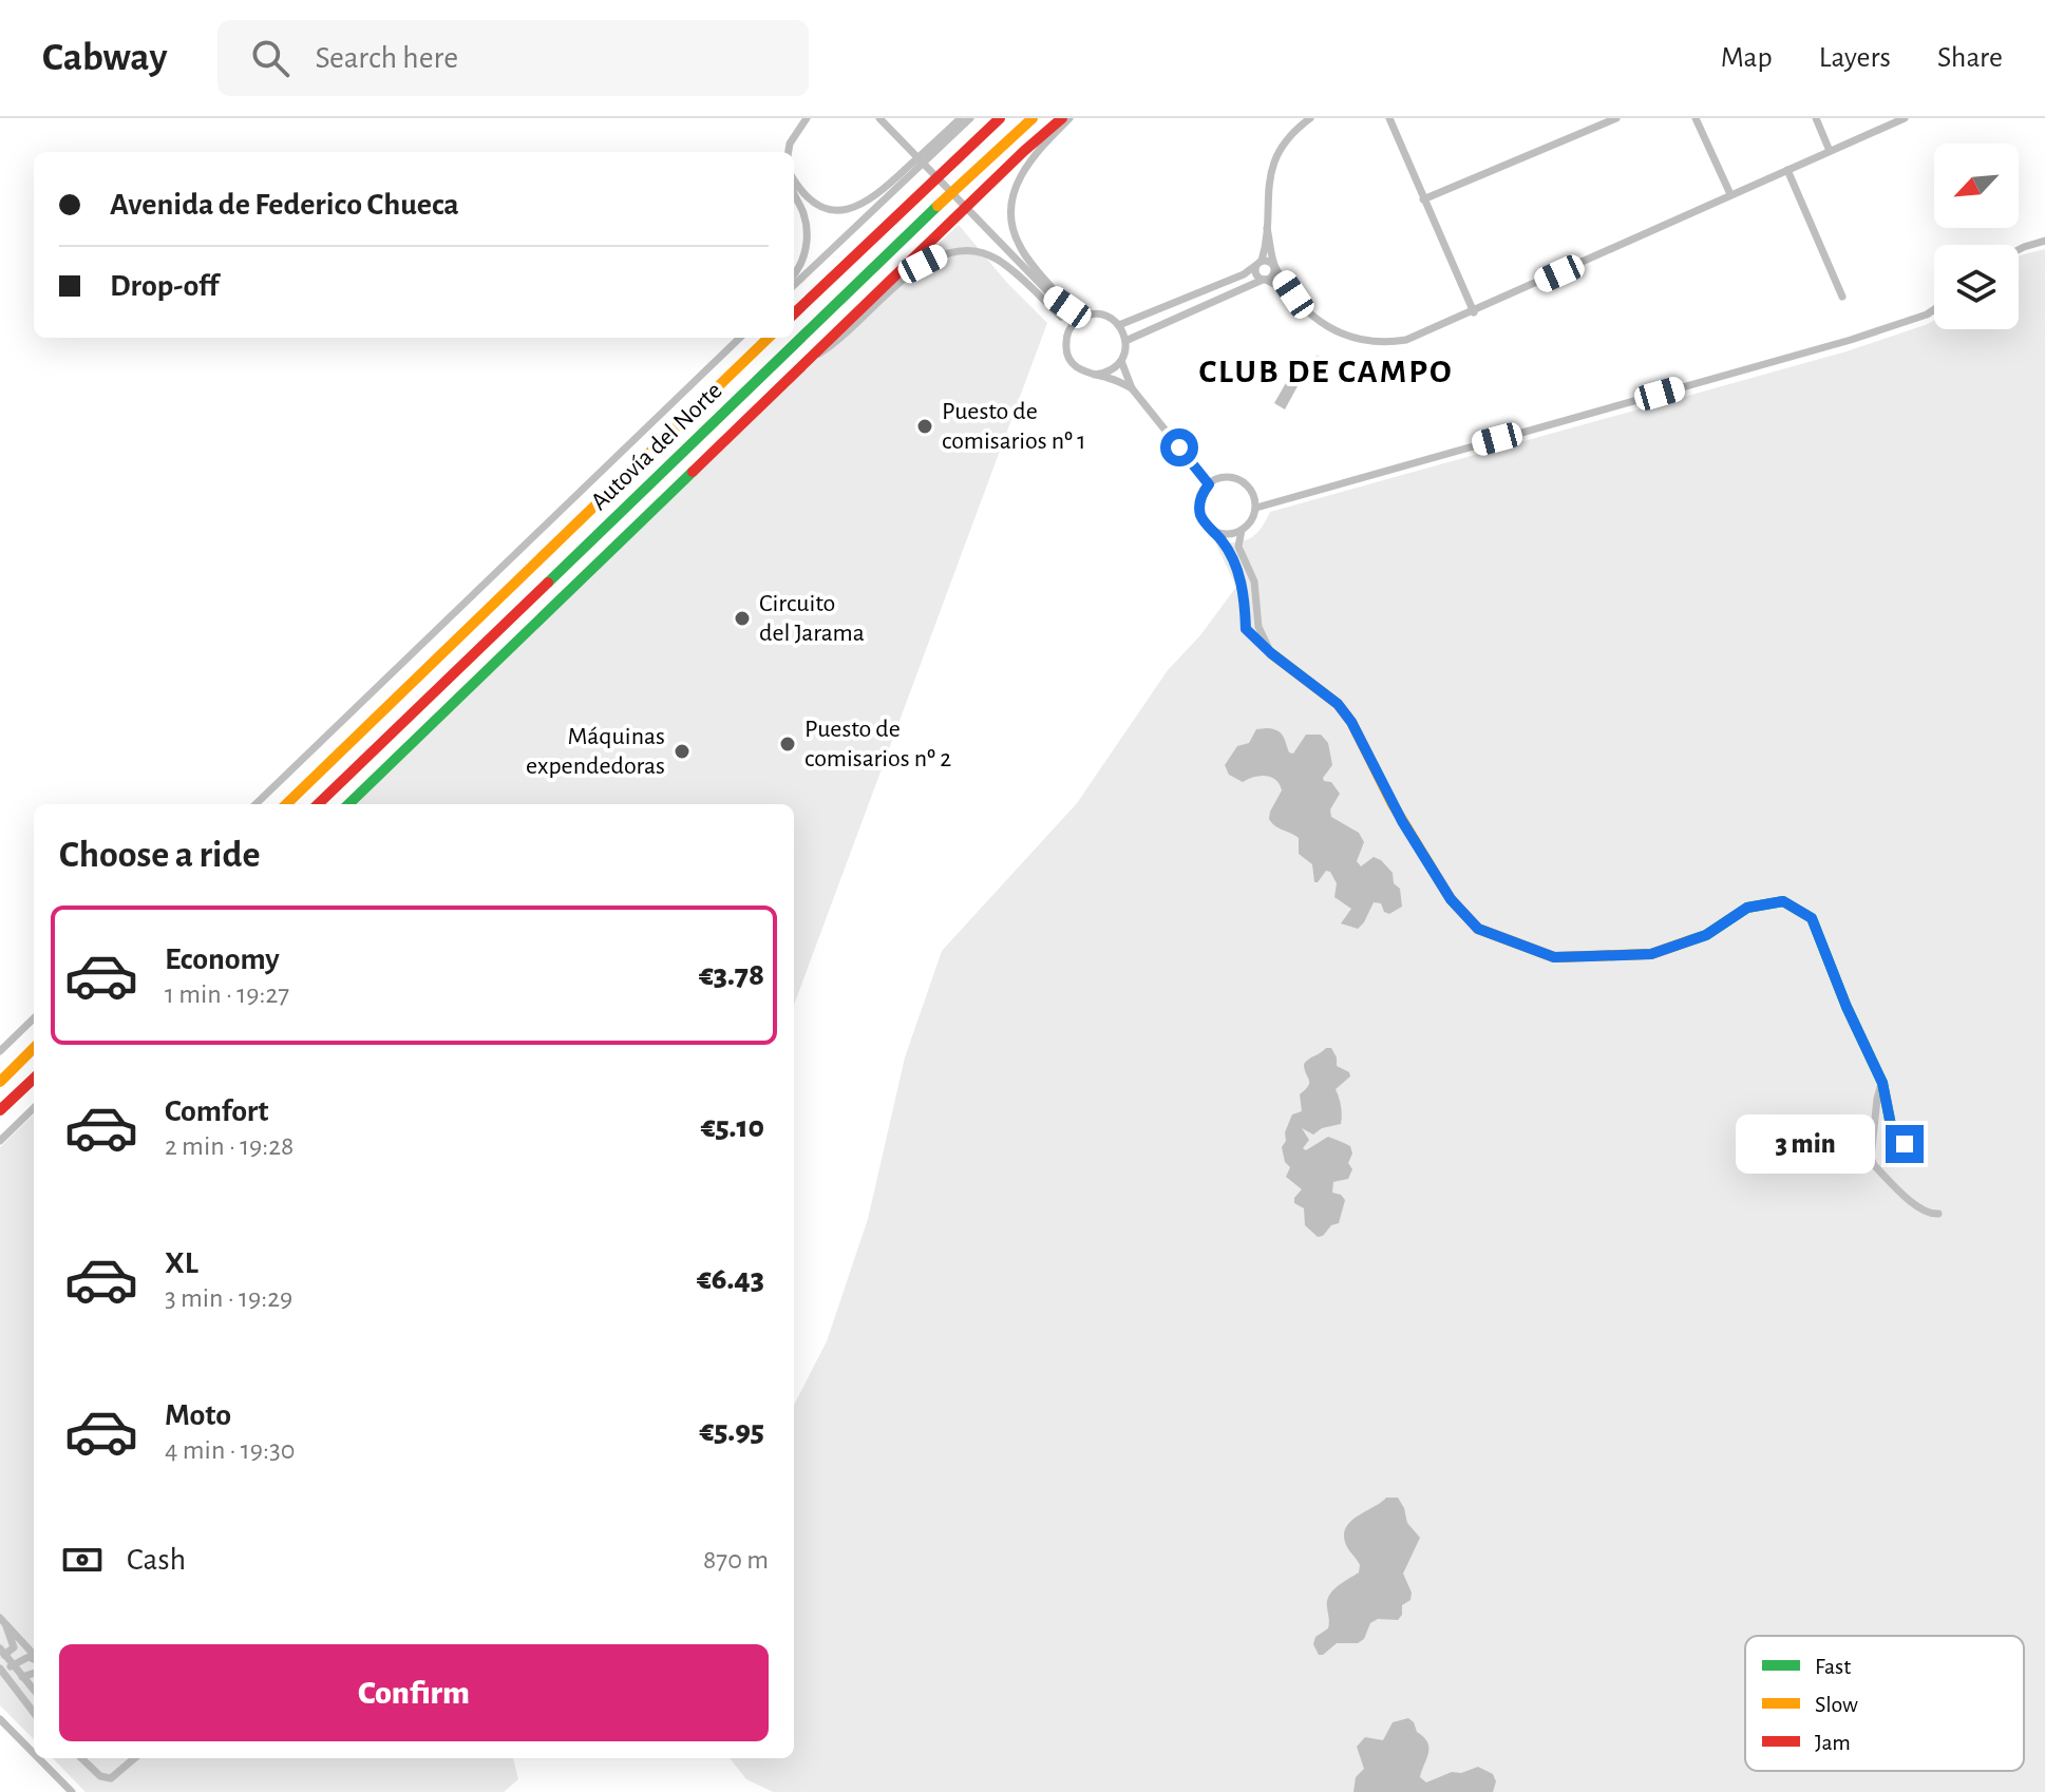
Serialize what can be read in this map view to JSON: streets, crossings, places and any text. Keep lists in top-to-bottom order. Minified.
{"streets":{"main road":["Autovía del Norte"]},"districts":["CLUB DE CAMPO"],"places":["Puesto de comisarios nº 1","Circuito del Jarama","Puesto de comisarios nº 2","Máquinas expendedoras"],"legend":["Fast","Slow","Jam"],"north":"bottom left","page":{"header":"Cabway","search":"Search here","nav":["Map","Layers","Share"],"banner":["Avenida de Federico Chueca","Drop-off"],"heading":"Choose a ride","list":[{"name":"Economy","note":"1 min · 19:27","value":"€3.78"},{"name":"Comfort","note":"2 min · 19:28","value":"€5.10"},{"name":"XL","note":"3 min · 19:29","value":"€6.43"},{"name":"Moto","note":"4 min · 19:30","value":"€5.95"}],"bubble":"3 min","pay":["Cash","870 m"],"buttons":"Confirm"}}
